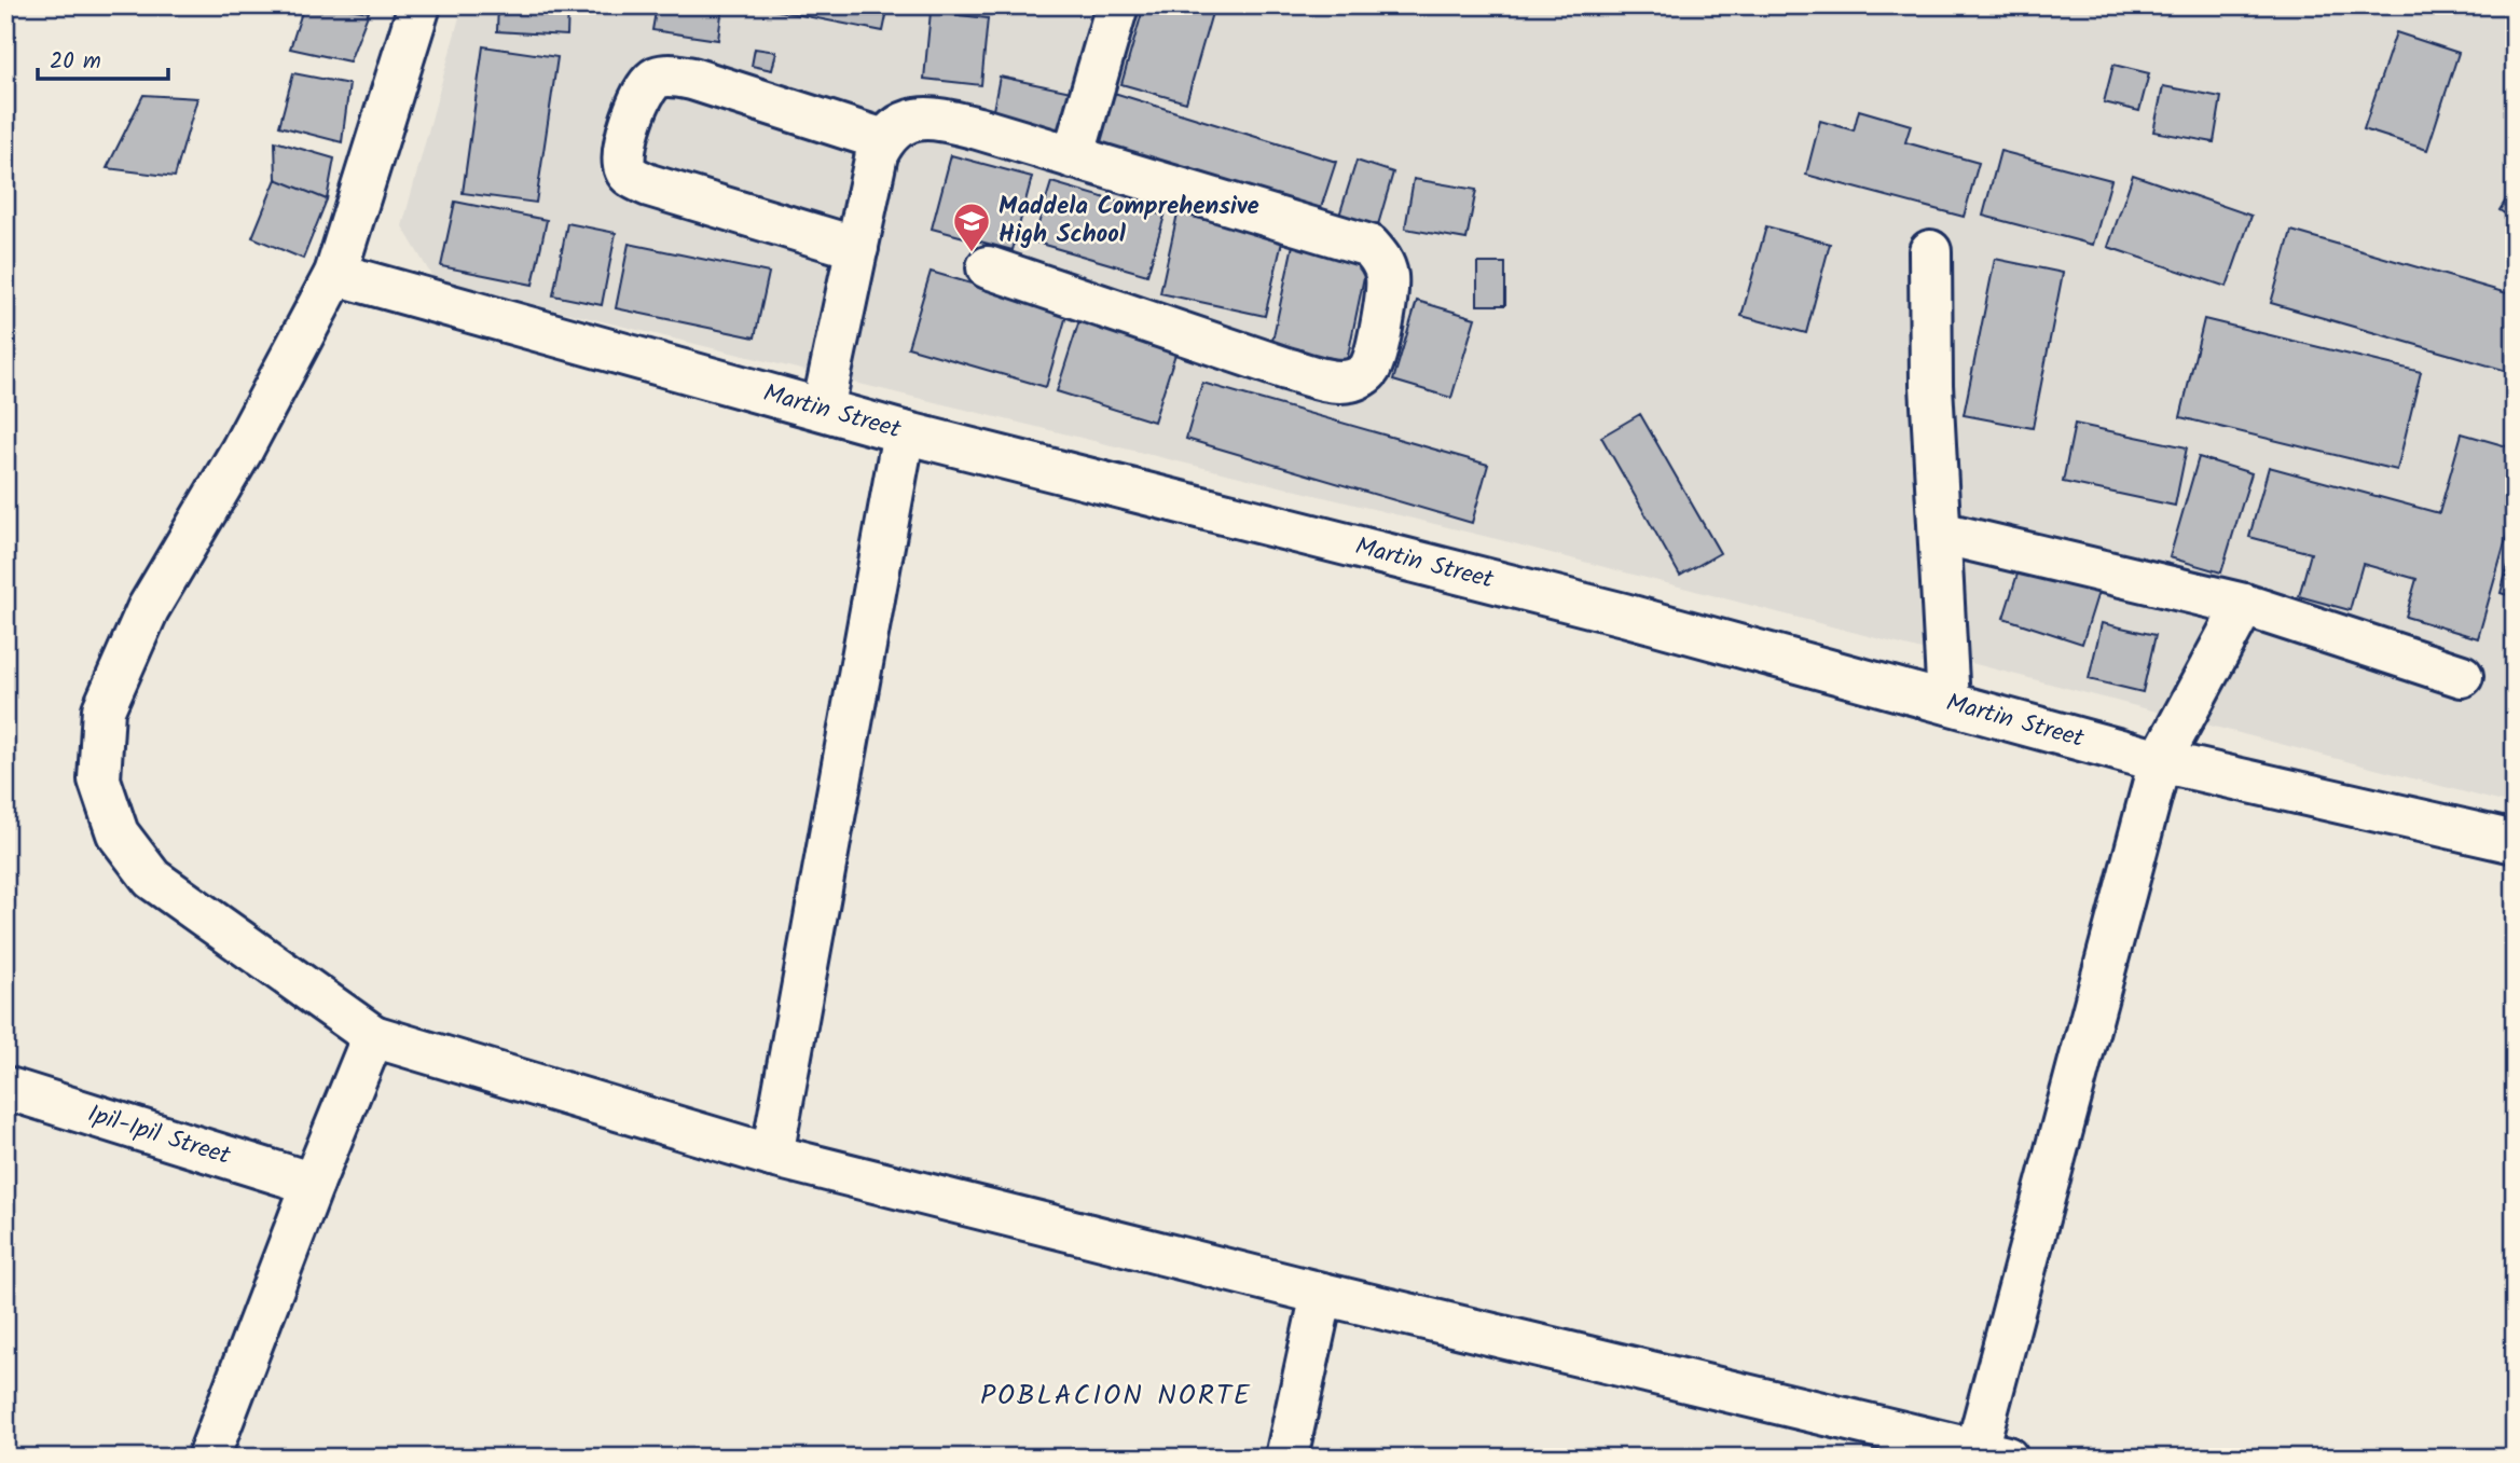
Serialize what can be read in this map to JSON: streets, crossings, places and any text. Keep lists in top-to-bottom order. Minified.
{"streets":{"street":["Martin Street","Ipil-Ipil Street"]},"districts":["POBLACION NORTE"],"places":{"school or university":["Maddela Comprehensive High School"]},"scale_bar":"20 m"}
